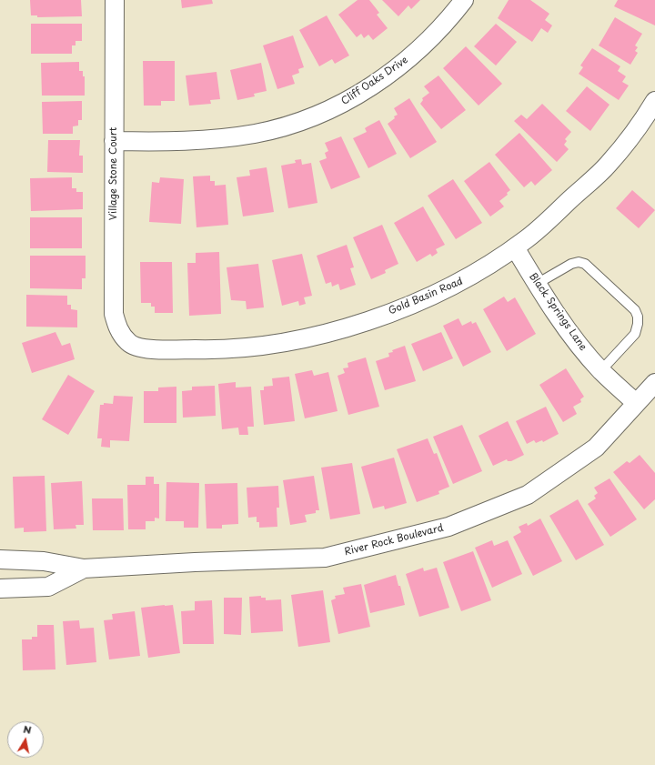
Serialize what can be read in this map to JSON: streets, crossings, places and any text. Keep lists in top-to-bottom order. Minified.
{"streets":{"street":["Cliff Oaks Drive","Village Stone Court","Gold Basin Road","Black Springs Lane","River Rock Boulevard"]},"crossings":[["Cliff Oaks Drive","Village Stone Court"],["Village Stone Court","Gold Basin Road"],["Gold Basin Road","Black Springs Lane"],["Black Springs Lane","River Rock Boulevard"]],"north":"top"}
